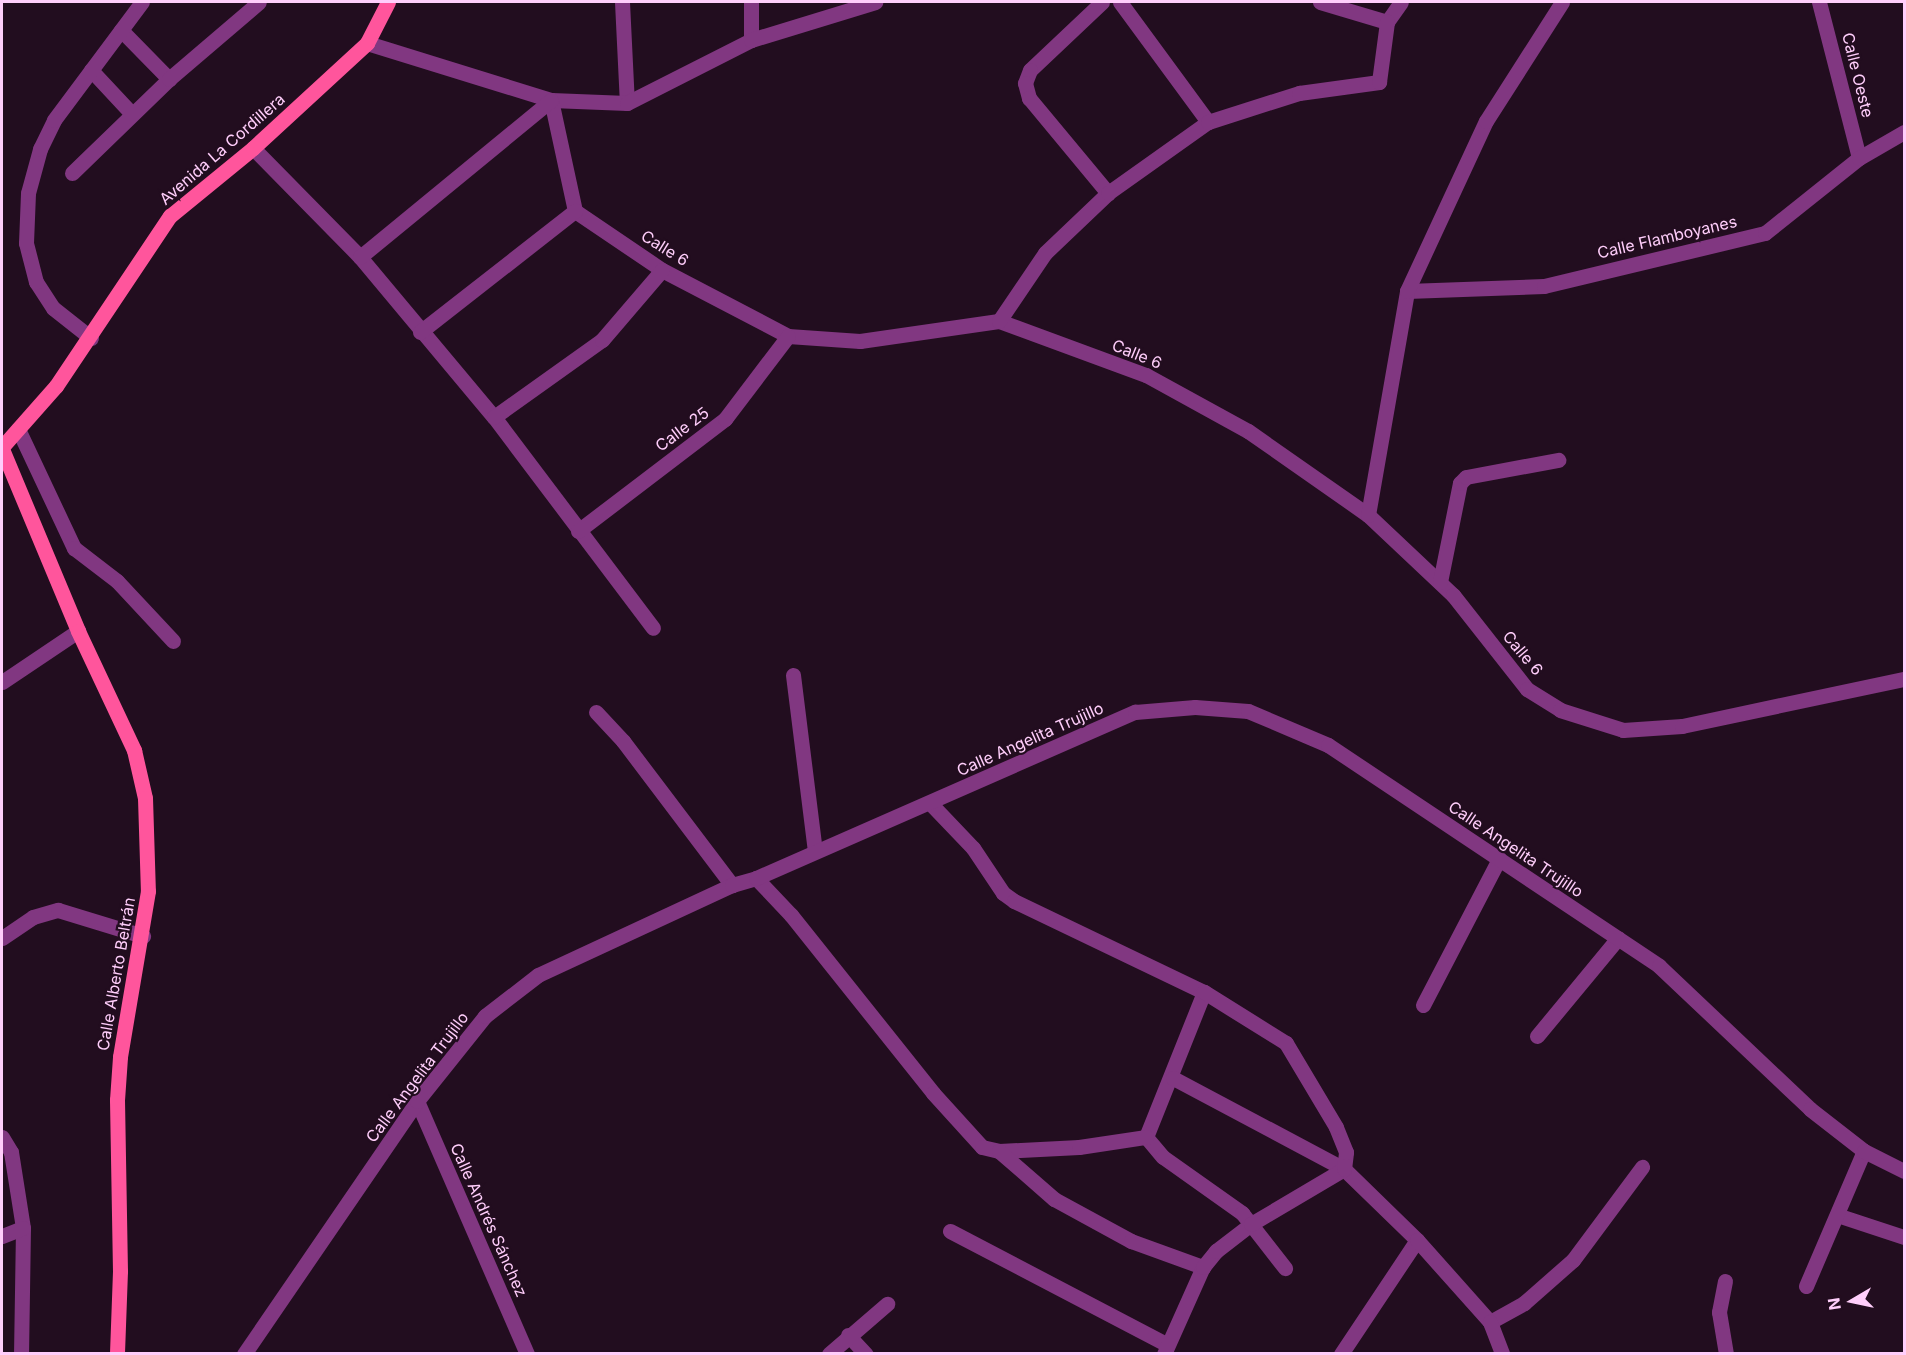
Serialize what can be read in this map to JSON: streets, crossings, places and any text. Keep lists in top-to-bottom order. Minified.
{"streets":{"main road":["Avenida La Cordillera","Calle Alberto Beltrán"],"street":["Calle Oeste","Calle Flamboyanes","Calle 6","Calle 25","Calle Angelita Trujillo","Calle Andrés Sánchez"]},"crossings":[["Calle Oeste","Calle Flamboyanes"],["Avenida La Cordillera","Calle Alberto Beltrán"],["Calle 6","Calle 25"],["Calle Angelita Trujillo","Calle Andrés Sánchez"]],"north":"left"}
